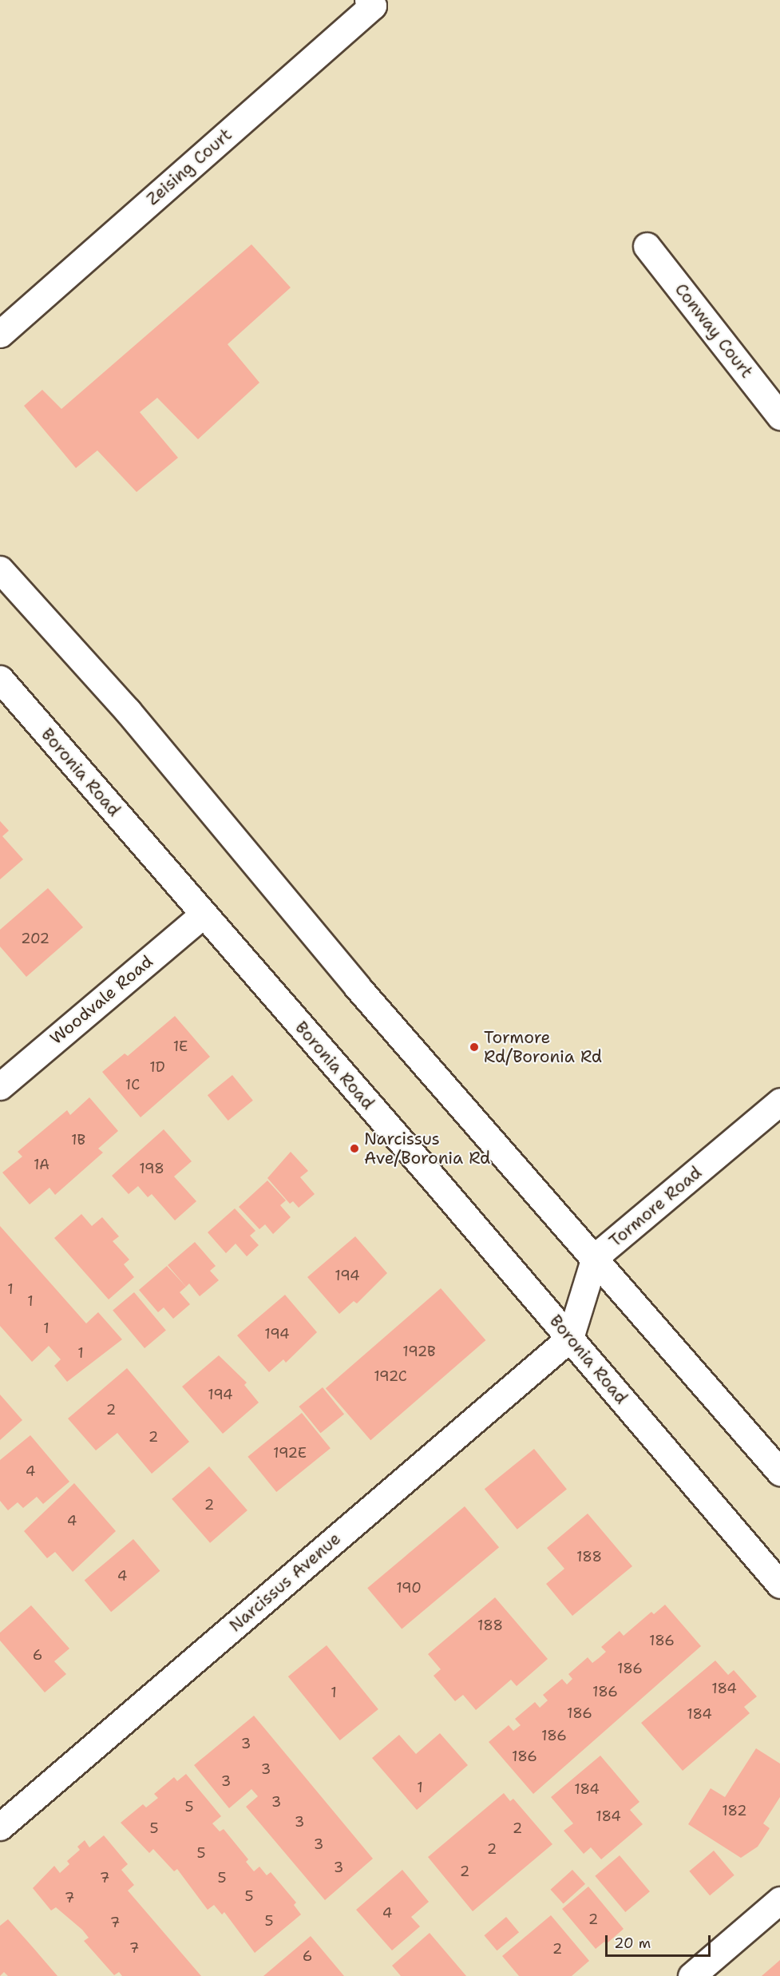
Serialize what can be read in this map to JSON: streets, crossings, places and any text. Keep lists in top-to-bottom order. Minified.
{"streets":{"main road":["Zeising Court","Conway Court","Boronia Road","Woodvale Road","Tormore Road","Narcissus Avenue"]},"crossings":[["Boronia Road","Woodvale Road"],["Boronia Road","Tormore Road"],["Boronia Road","Narcissus Avenue"],["Tormore Road","Narcissus Avenue"]],"places":["Tormore Rd/Boronia Rd","Narcissus Ave/Boronia Rd"],"house_numbers":["202","1E","1D","1C","1B","1A","198","194","1","1","1","194","192B","1","192C","194","2","2","192E","4","2","4","188","4","190","188","186","6","186","184","186","1","186","184","186","3","186","3","3","1","184","3","5","182","184","3","5","2","3","2","5","3","2","7","5","5","7","4","2","5","7","7","2","6"],"scale_bar":"20 m"}
